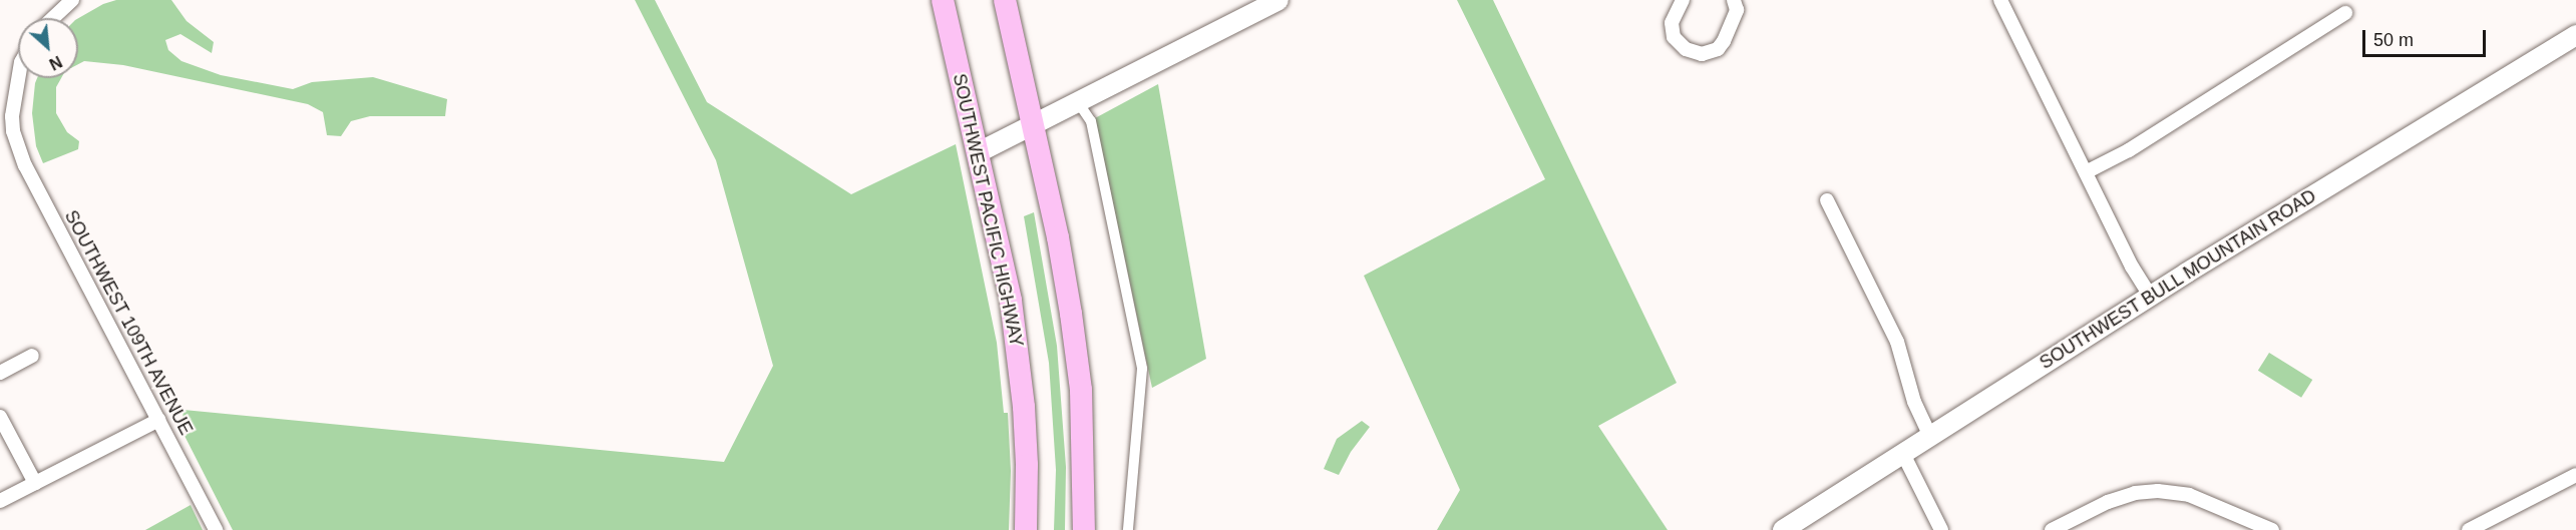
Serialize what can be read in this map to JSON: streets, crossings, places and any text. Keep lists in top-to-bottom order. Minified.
{"streets":{"highway":["SOUTHWEST PACIFIC HIGHWAY"],"main road":["SOUTHWEST BULL MOUNTAIN ROAD"],"street":["SOUTHWEST 109TH AVENUE"]},"scale_bar":"50 m","north":"bottom right"}
